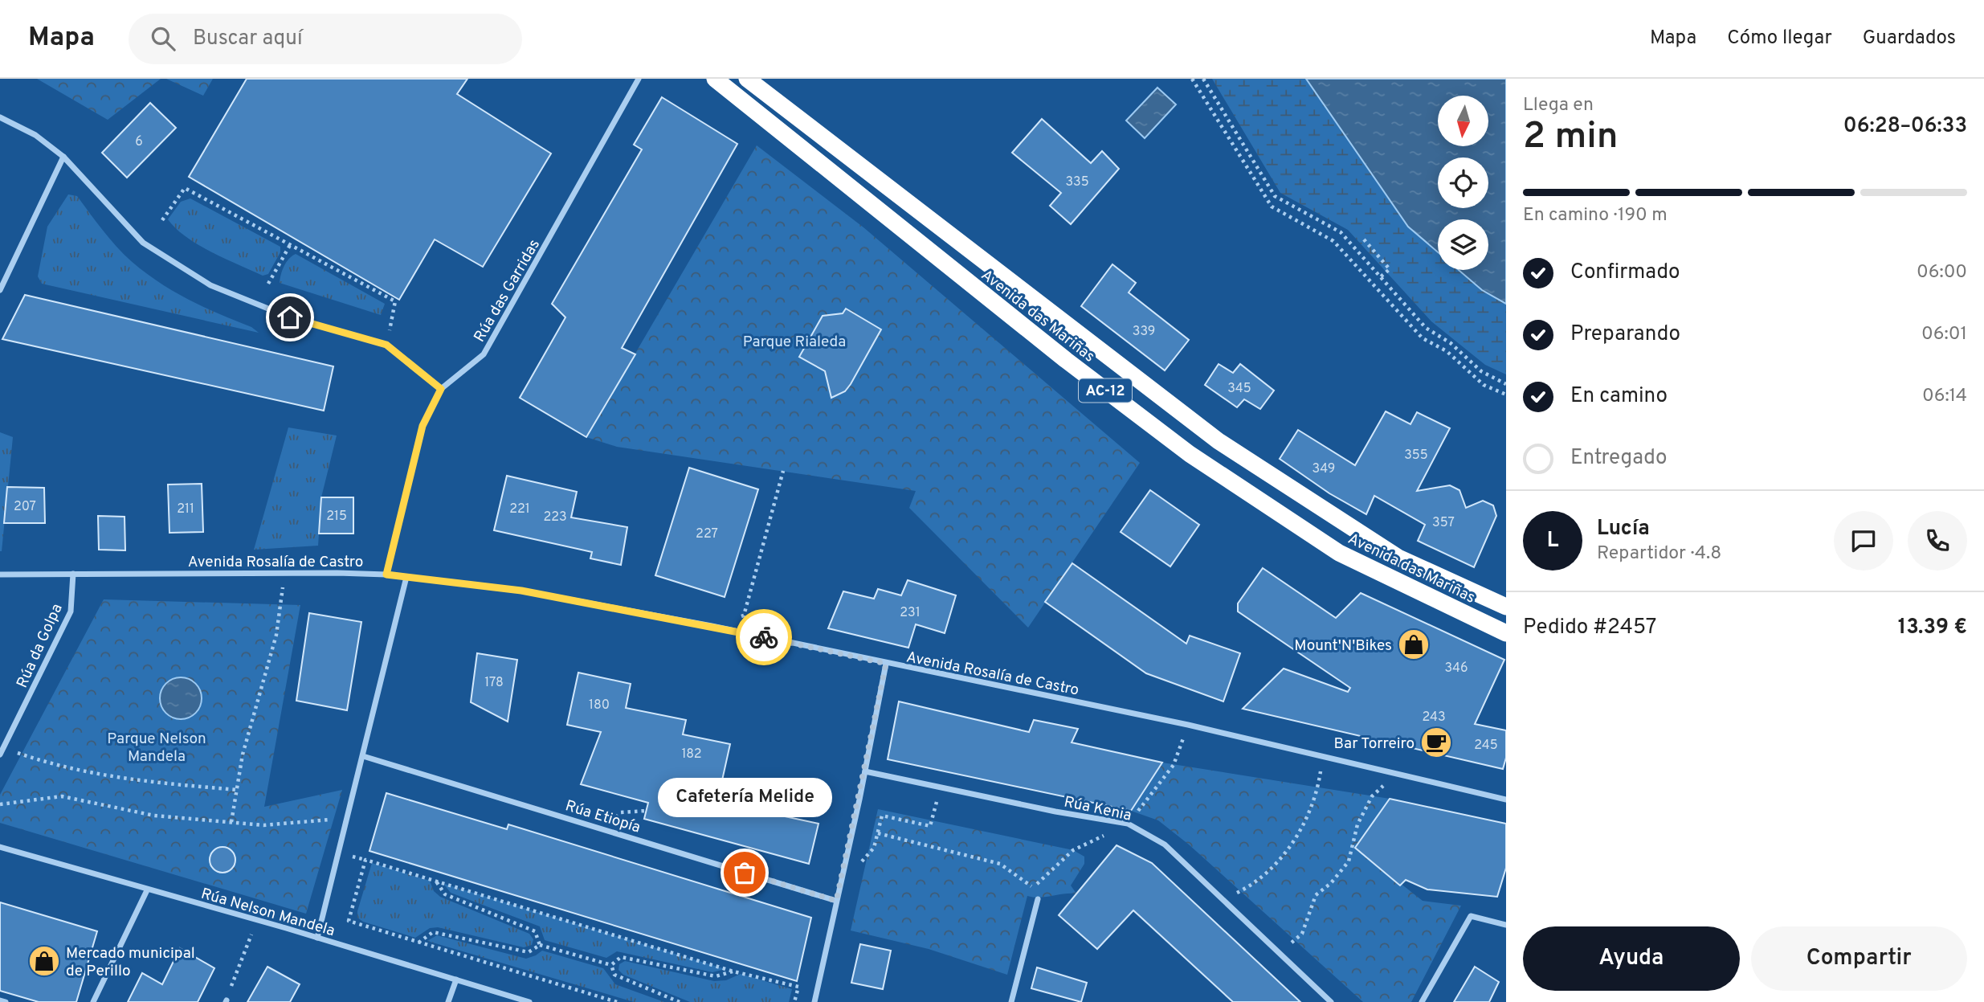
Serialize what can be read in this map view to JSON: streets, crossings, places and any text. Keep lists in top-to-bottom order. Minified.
{"streets":{"highway":["Avenida das Mariñas","AC-12"],"street":["Rúa das Garridas","Avenida Rosalía de Castro","Rúa da Golpa","Rúa Kenia","Rúa Etiopía","Rúa Nelson Mandela"]},"crossings":[["Rúa das Garridas","Avenida Rosalía de Castro"],["Avenida das Mariñas","AC-12"],["Avenida Rosalía de Castro","Rúa da Golpa"]],"parks":["Parque Rialeda","Parque Nelson Mandela"],"places":{"shop":["Mount'N'Bikes","Mercado municipal de Perillo"],"cafe":["Bar Torreiro"],"other":["Cafetería Melide"]},"house_numbers":["6","335","339","345","355","349","207","211","221","215","223","357","227","231","346","178","180","243","245","182"],"north":"bottom","page":{"header":"Mapa","search":"Buscar aquí","nav":["Mapa","Cómo llegar","Guardados"],"heading":["2 min","Llega en","06:28–06:33"],"panel":["Lucía","Repartidor · 4.8","Pedido #2457","13.39 €"],"bar":"En camino · 190 m","list":[["Confirmado","06:00"],["Preparando","06:01"],["En camino","06:14"],"Entregado"],"round":"L","bubble":"Cafetería Melide","buttons":["Ayuda","Compartir"]}}
